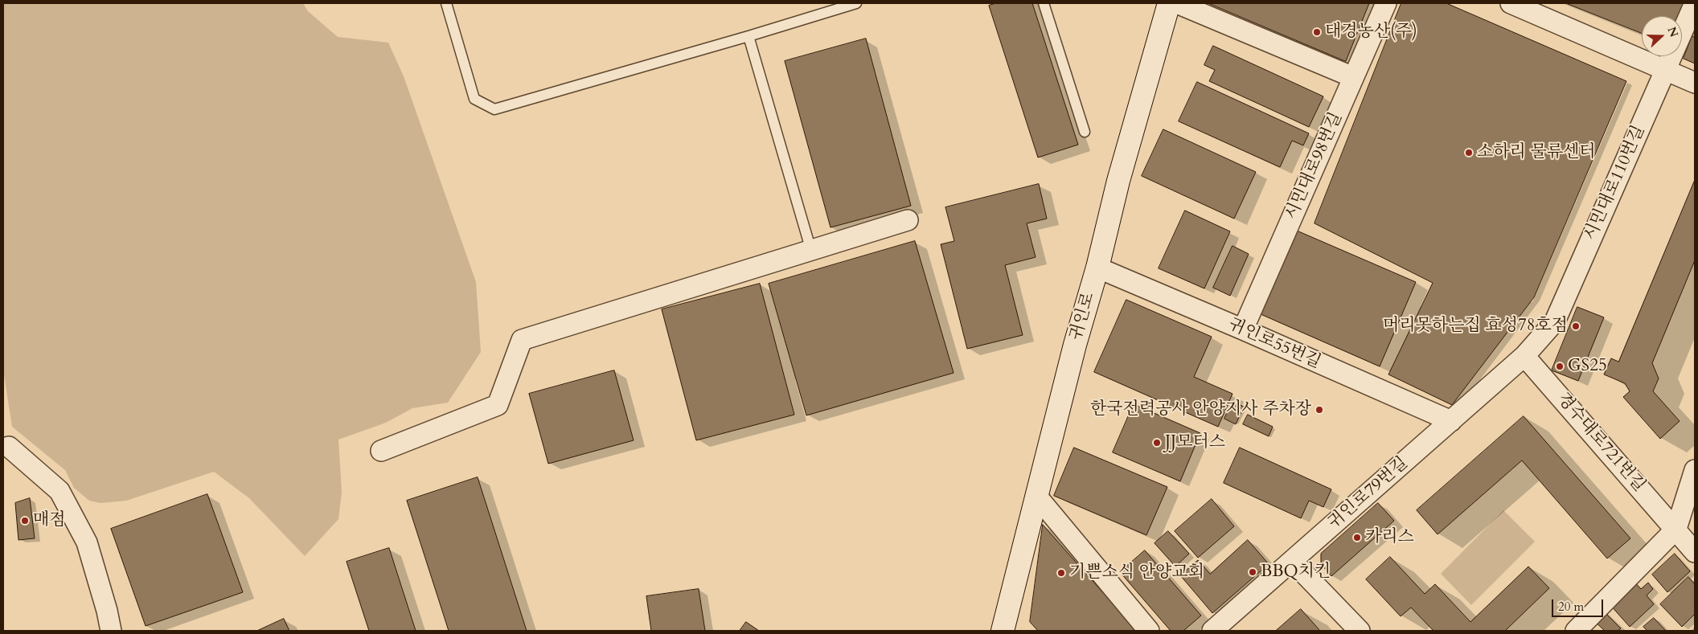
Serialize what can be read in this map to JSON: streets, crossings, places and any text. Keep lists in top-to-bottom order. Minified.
{"streets":{"street":["시민대로98번길","시민대로110번길","귀인로","귀인로55번길","경수대로721번길","귀인로79번길"]},"crossings":[["시민대로98번길","귀인로55번길"],["시민대로110번길","경수대로721번길"],["시민대로110번길","귀인로79번길"],["귀인로","귀인로55번길"],["귀인로55번길","귀인로79번길"],["경수대로721번길","귀인로79번길"]],"places":["태경농산(주)","소하리 물류센터","머리못하는집 효성78호점","GS25","한국전력공사 안양지사 주차장","JJ모터스","매점","카리스","BBQ치킨","기쁜소식 안양교회"],"scale_bar":"20 m","north":"right"}
